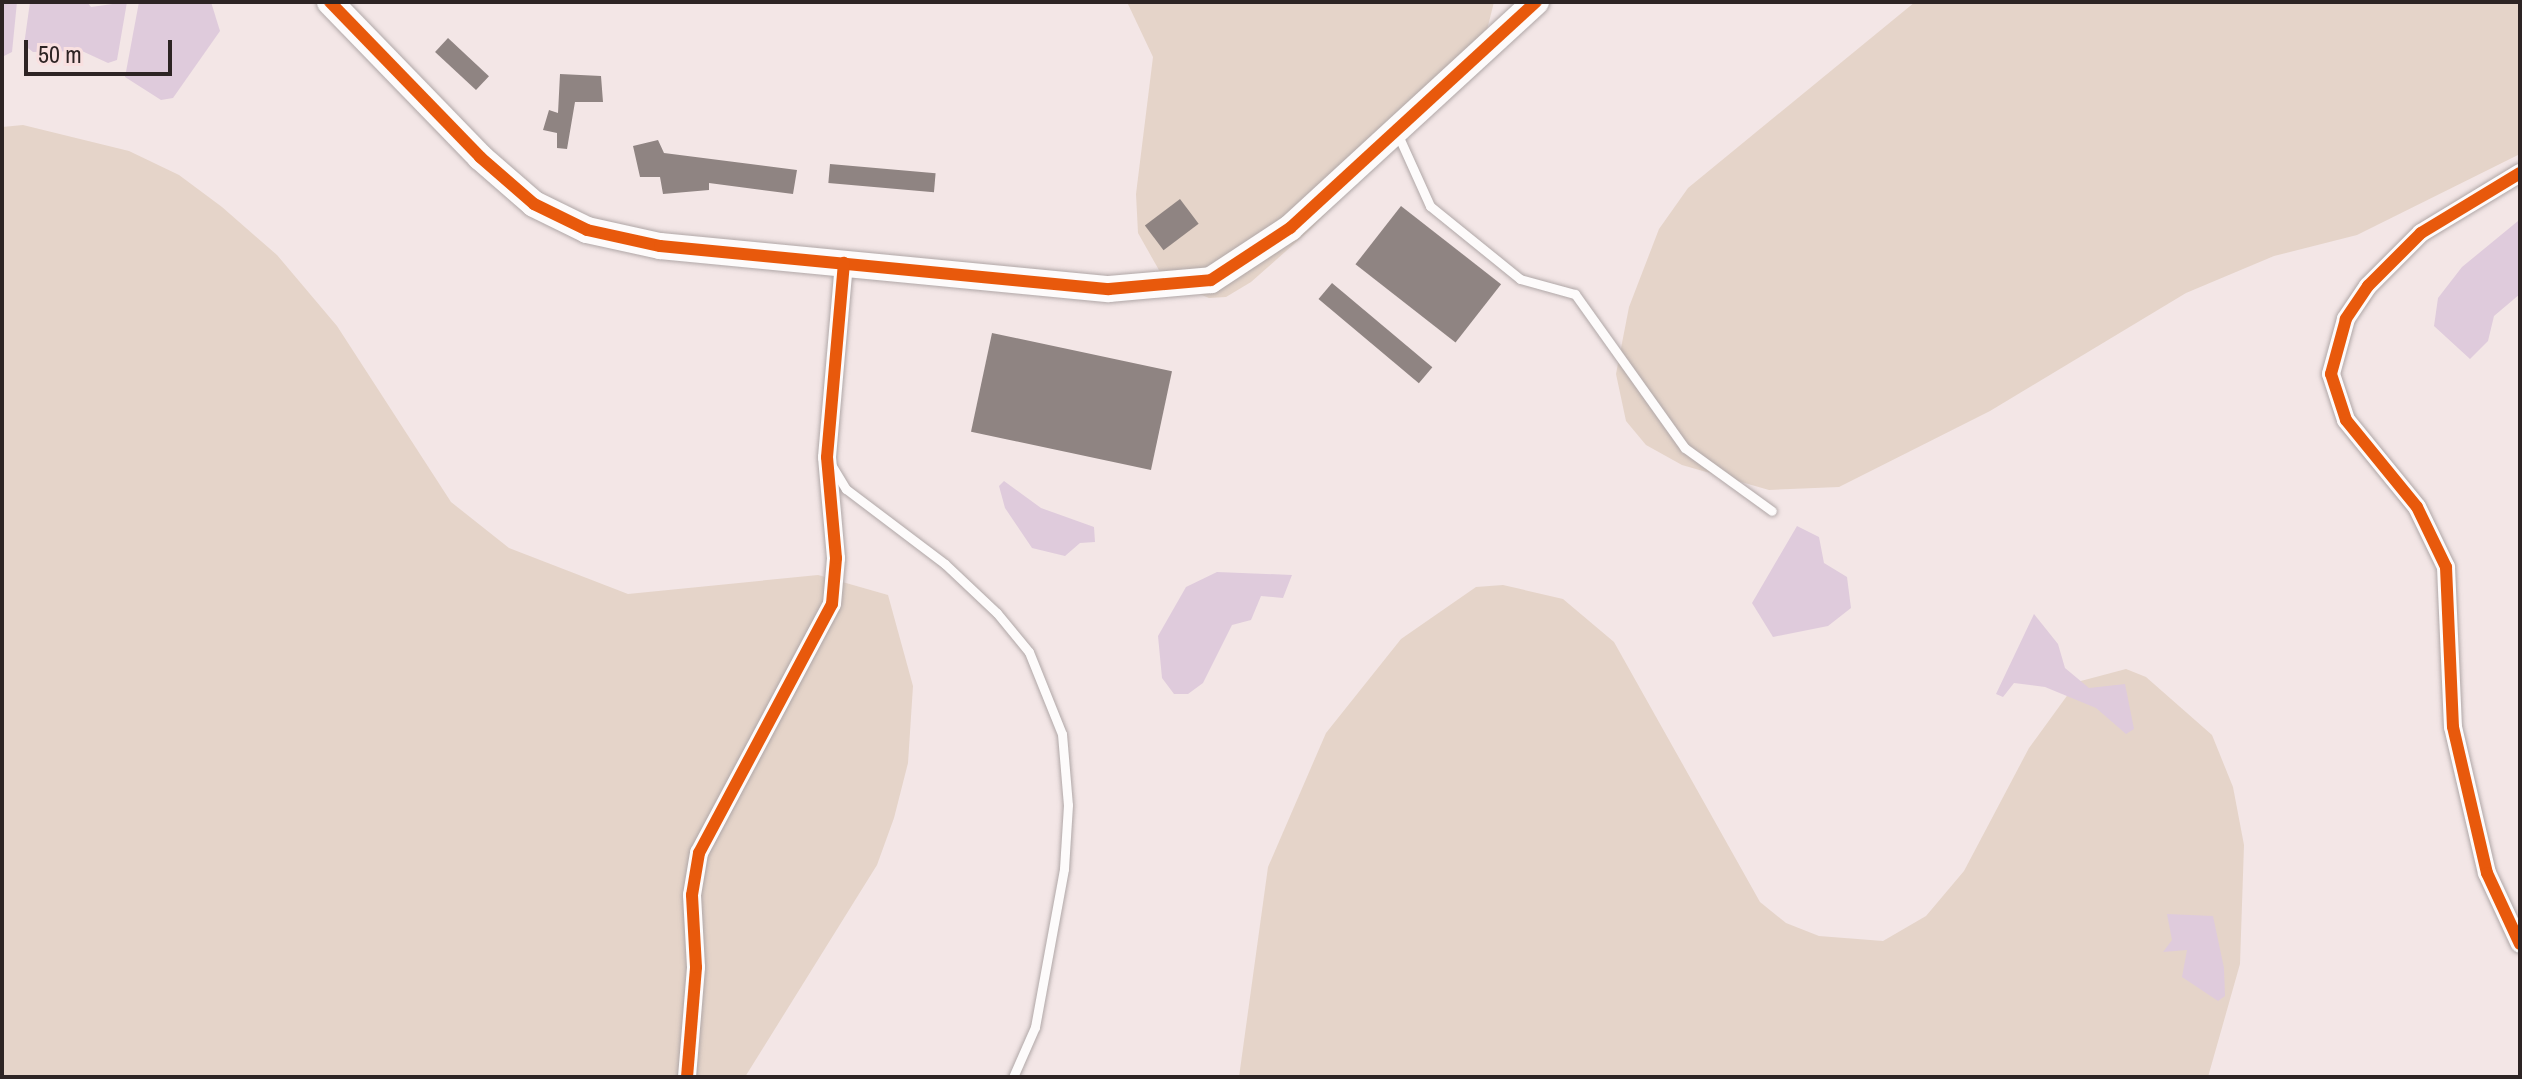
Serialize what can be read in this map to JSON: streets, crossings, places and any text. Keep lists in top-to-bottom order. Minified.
{"scale_bar":"50 m"}
